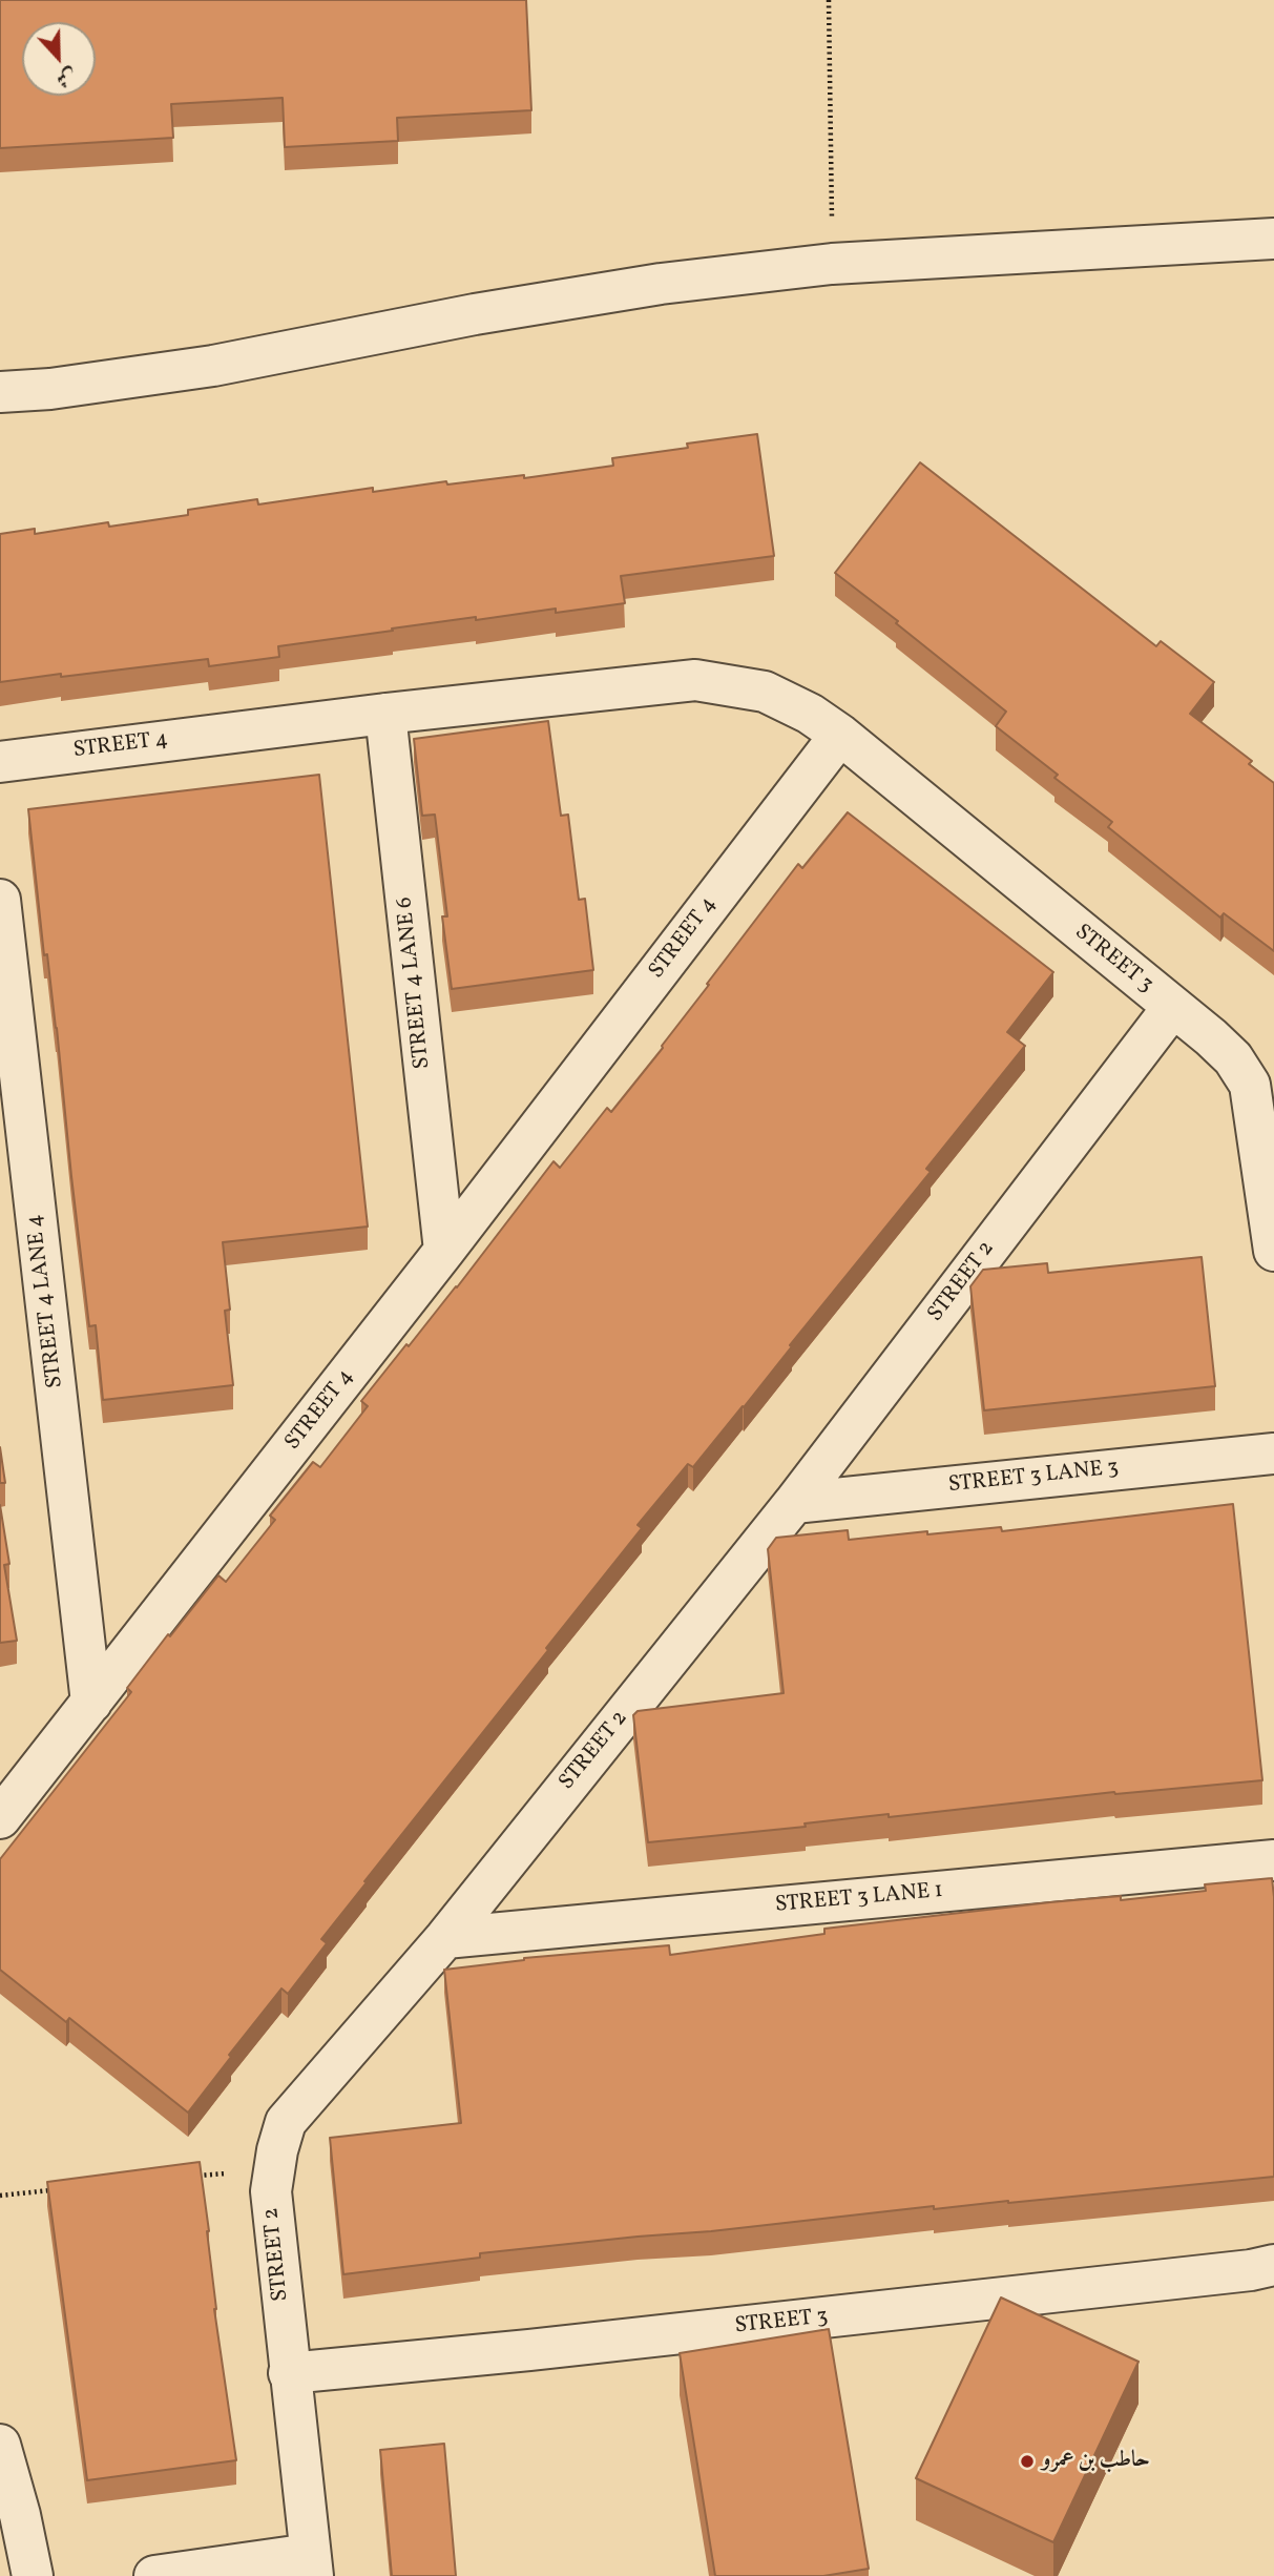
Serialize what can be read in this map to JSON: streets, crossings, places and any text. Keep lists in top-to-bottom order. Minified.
{"streets":{"street":["STREET 4","STREET 3","STREET 4 LANE 6","STREET 2","STREET 4 LANE 4","STREET 3 LANE 3","STREET 3 LANE 1"]},"crossings":[["STREET 4","STREET 3"],["STREET 4","STREET 4 LANE 6"],["STREET 4","STREET 4 LANE 4"],["STREET 3","STREET 2"],["STREET 2","STREET 3 LANE 3"],["STREET 2","STREET 3 LANE 1"]],"places":["حاطب بن عمرو"],"north":"bottom"}
